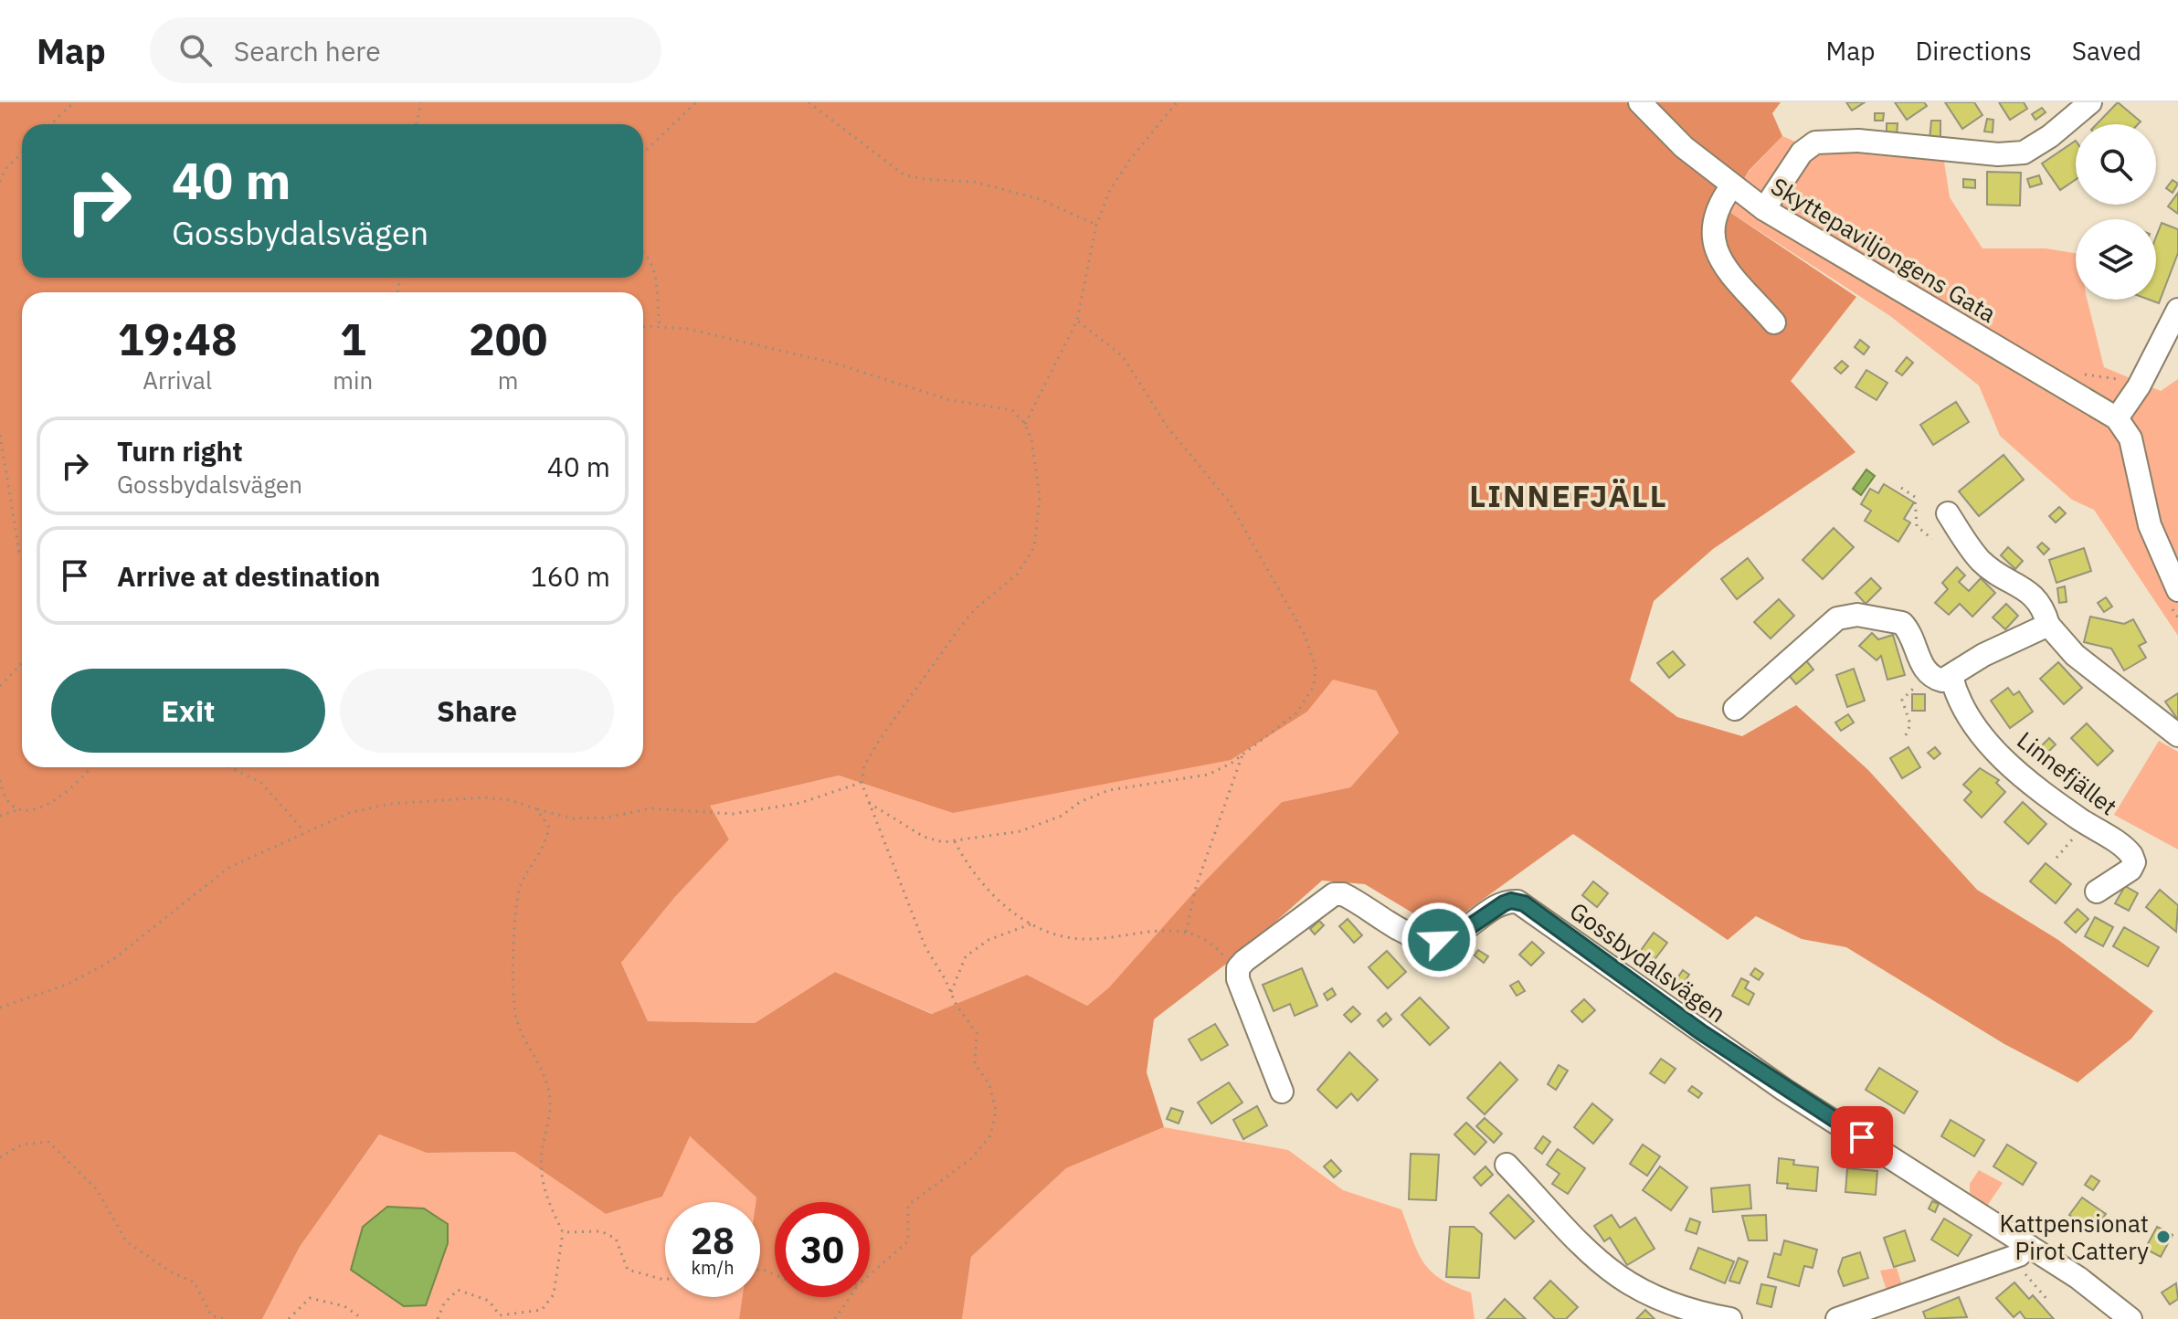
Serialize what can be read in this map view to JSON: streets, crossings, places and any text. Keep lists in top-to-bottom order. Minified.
{"streets":{"street":["Skyttepaviljongens Gata","Linnefjället","Gossbydalsvägen"]},"districts":["LINNEFJÄLL"],"places":["Kattpensionat Pirot Cattery"],"page":{"header":"Map","search":"Search here","nav":["Map","Directions","Saved"],"turn":["40 m","Gossbydalsvägen"],"eta":["19:48","Arrival","1","min","200","m"],"list":[{"name":"Turn right","note":"Gossbydalsvägen","value":"40 m"},{"name":"Arrive at destination","value":"160 m"}],"buttons":["Exit","Share"],"speed":"28 km/h","limit":"30"}}
